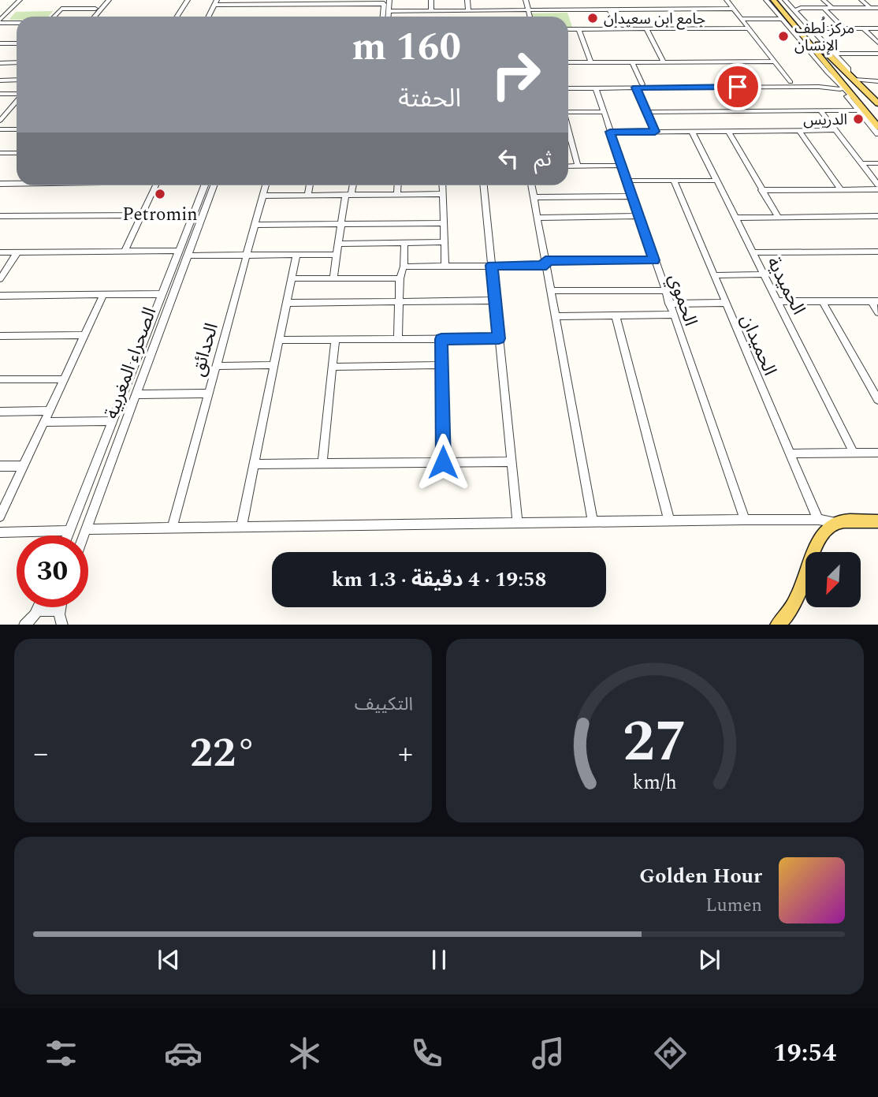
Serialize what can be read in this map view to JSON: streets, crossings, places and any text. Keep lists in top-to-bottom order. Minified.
{"streets":{"street":["الحميدية","الحموي","الحميدان","الحدائق","الصحراء المغربية"]},"places":["جامع ابن سعيدان","مركز لُطف الإنسان","الدريس","Petromin"],"north":"bottom left","page":{"turn":["160 m","الحفتة"],"then":"ثم","limit":"30","trip":"19:58 · 4 دقيقة · 1.3 km","tile":"التكييف","heat":["−","22°","+"],"song":["Golden Hour","Lumen"],"tabs":"19:54","gauge":["27","km/h"]}}
